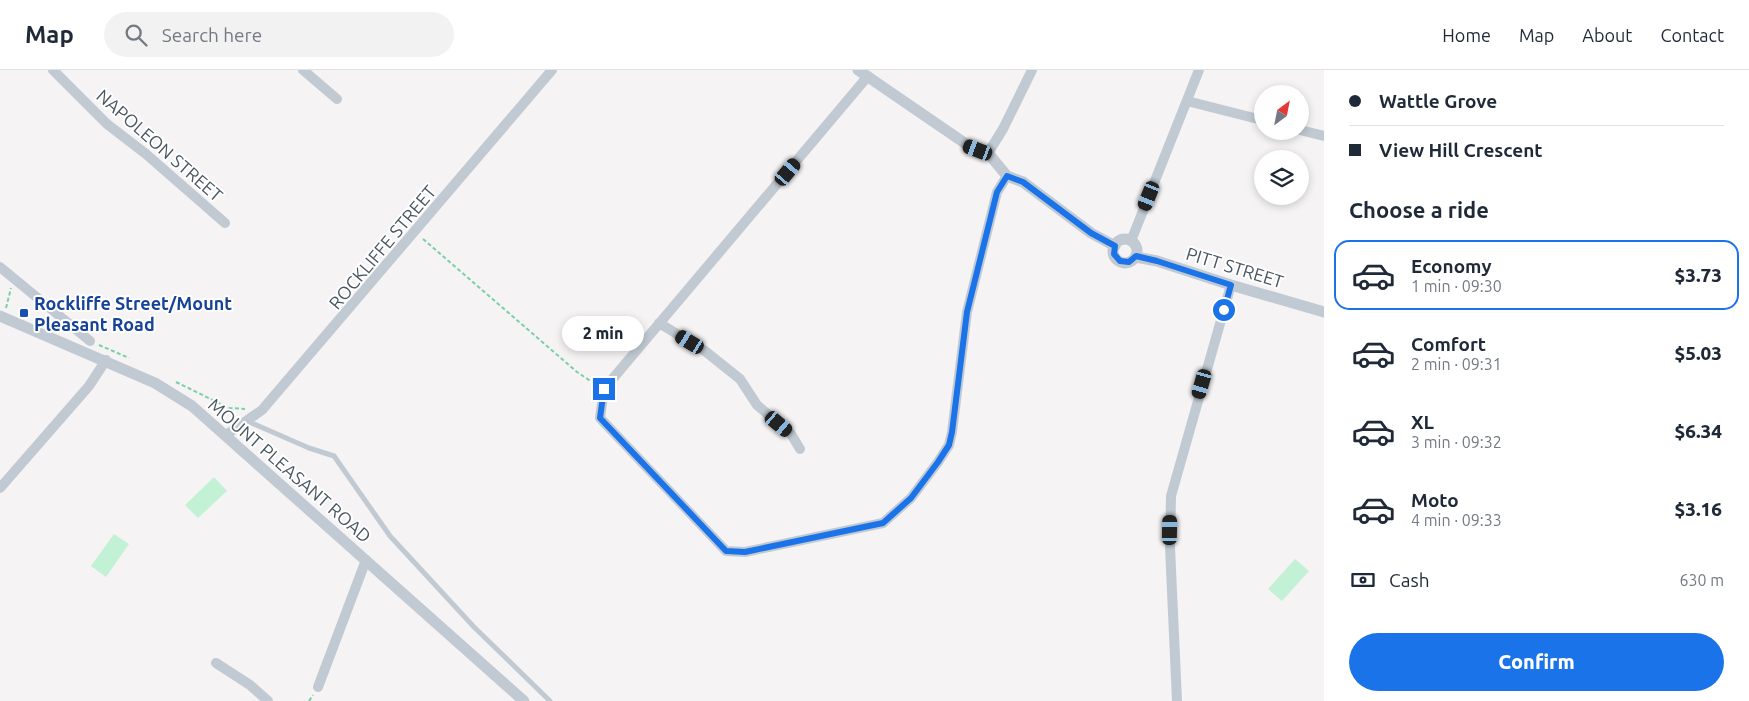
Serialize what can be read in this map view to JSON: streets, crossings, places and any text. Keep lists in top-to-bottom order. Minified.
{"streets":{"street":["NAPOLEON STREET","ROCKLIFFE STREET","PITT STREET","MOUNT PLEASANT ROAD"]},"crossings":[["ROCKLIFFE STREET","MOUNT PLEASANT ROAD"]],"places":{"transit":["Rockliffe Street/Mount Pleasant Road"]},"north":"top right","page":{"header":"Map","search":"Search here","nav":["Home","Map","About","Contact"],"banner":["Wattle Grove","View Hill Crescent"],"heading":"Choose a ride","list":[{"name":"Economy","note":"1 min · 09:30","value":"$3.73"},{"name":"Comfort","note":"2 min · 09:31","value":"$5.03"},{"name":"XL","note":"3 min · 09:32","value":"$6.34"},{"name":"Moto","note":"4 min · 09:33","value":"$3.16"}],"bubble":"2 min","pay":["Cash","630 m"],"buttons":"Confirm"}}
